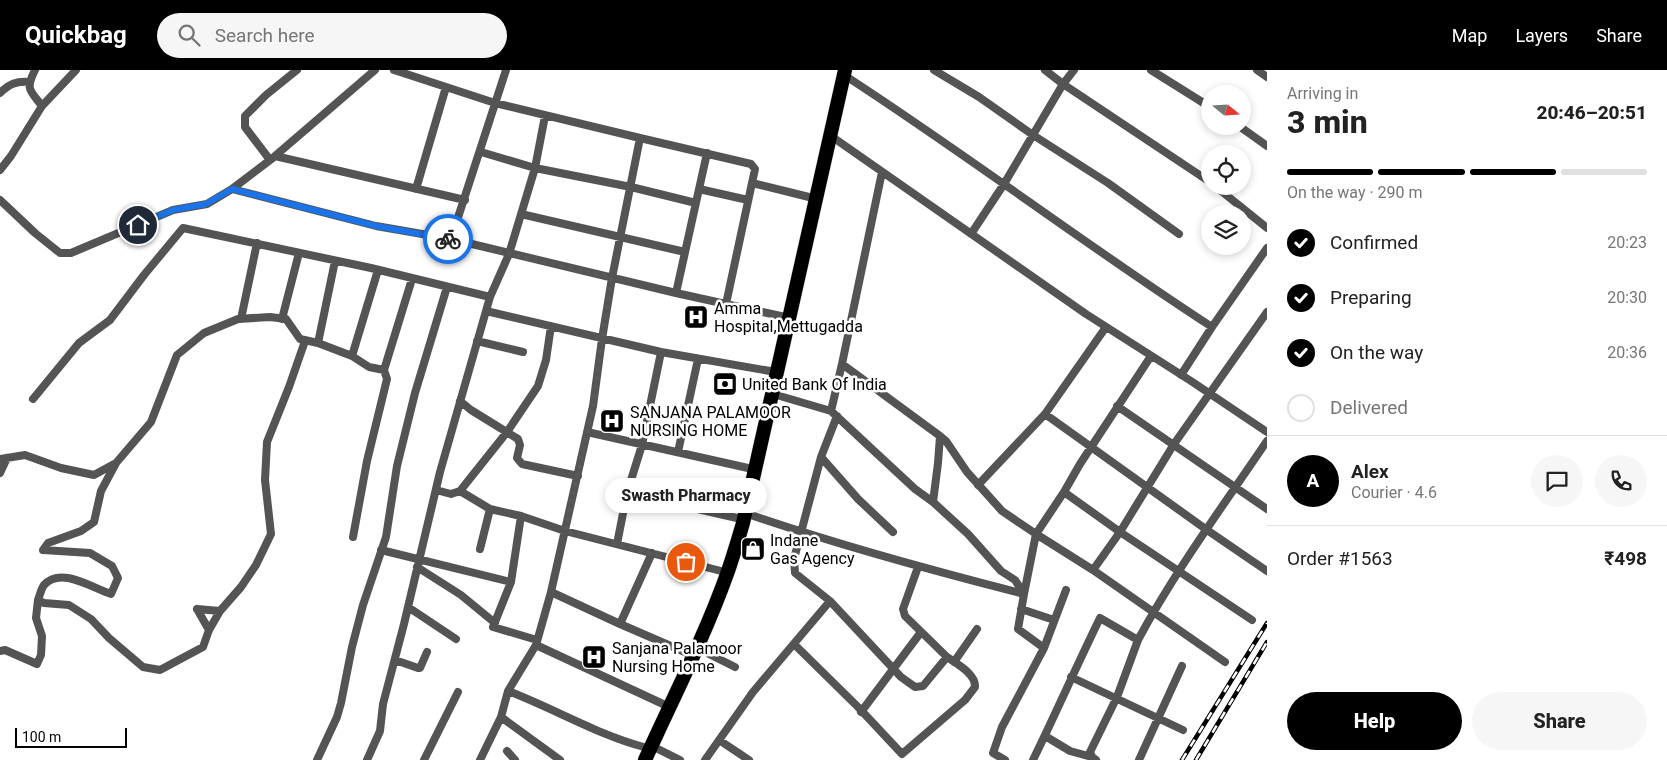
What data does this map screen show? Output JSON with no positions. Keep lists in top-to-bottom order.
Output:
{
  "places": {
    "hospital": ["Amma Hospital,Mettugadda", "SANJANA PALAMOOR NURSING HOME", "Sanjana Palamoor Nursing Home"],
    "bank": ["United Bank Of India"],
    "shop": ["Indane Gas Agency"],
    "other": ["Swasth Pharmacy"]
  },
  "scale_bar": "100 m",
  "north": "right",
  "page": {
    "header": "Quickbag",
    "search": "Search here",
    "nav": ["Map", "Layers", "Share"],
    "heading": ["3 min", "Arriving in", "20:46–20:51"],
    "panel": [
      "Alex",
      "Courier · 4.6",
      "Order #1563",
      "₹498"
    ],
    "bar": "On the way · 290 m",
    "list": [
      ["Confirmed", "20:23"],
      ["Preparing", "20:30"],
      ["On the way", "20:36"],
      "Delivered"
    ],
    "round": "A",
    "bubble": "Swasth Pharmacy",
    "buttons": ["Help", "Share"],
    "scale": "100 m"
  }
}
